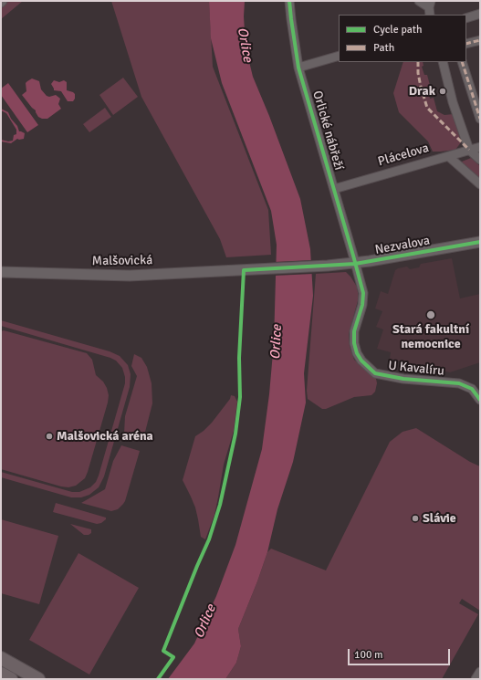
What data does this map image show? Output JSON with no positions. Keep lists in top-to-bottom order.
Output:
{
  "streets": {
    "street": [
      "Orlické nábřeží",
      "Plácelova",
      "Nezvalova",
      "Malšovická",
      "U Kavalíru"
    ]
  },
  "crossings": [
    ["Orlické nábřeží", "Plácelova"],
    ["Orlické nábřeží", "Nezvalova"],
    ["Orlické nábřeží", "U Kavalíru"],
    ["Nezvalova", "Malšovická"],
    ["Nezvalova", "U Kavalíru"]
  ],
  "water": ["Orlice"],
  "places": [
    "Drak",
    "Stará fakultní nemocnice",
    "Malšovická aréna",
    "Slávie"
  ],
  "legend": ["Cycle path", "Path"],
  "scale_bar": "100 m"
}
